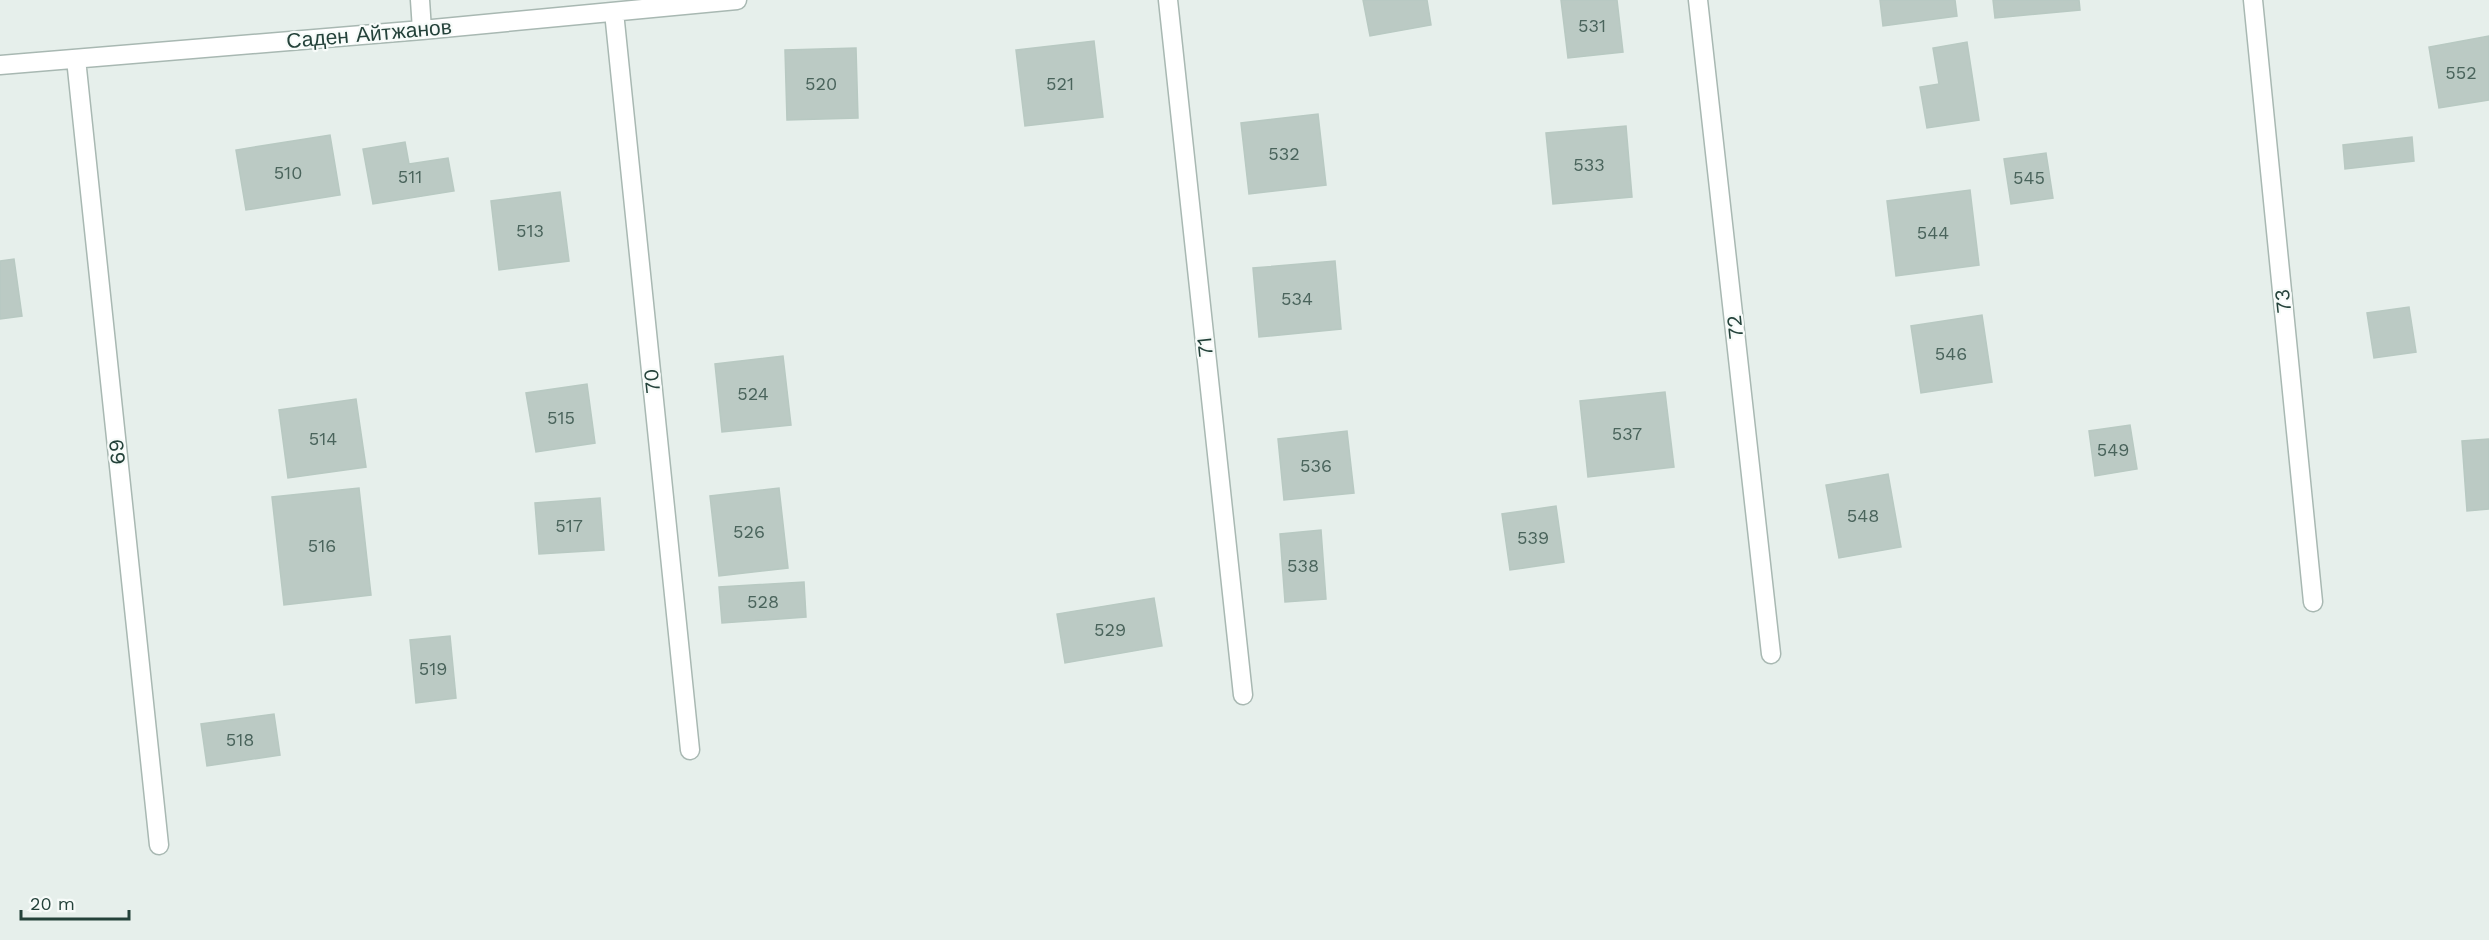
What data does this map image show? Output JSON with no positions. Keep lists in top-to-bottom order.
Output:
{
  "streets": {
    "street": [
      "Саден Айтжанов",
      "73",
      "72",
      "71",
      "70",
      "69"
    ]
  },
  "crossings": [
    ["Саден Айтжанов", "70"],
    ["Саден Айтжанов", "69"]
  ],
  "house_numbers": [
    "531",
    "552",
    "520",
    "521",
    "532",
    "533",
    "510",
    "511",
    "545",
    "513",
    "544",
    "534",
    "546",
    "524",
    "515",
    "537",
    "514",
    "549",
    "536",
    "548",
    "517",
    "526",
    "539",
    "516",
    "538",
    "528",
    "529",
    "519",
    "518"
  ],
  "scale_bar": "20 m"
}
